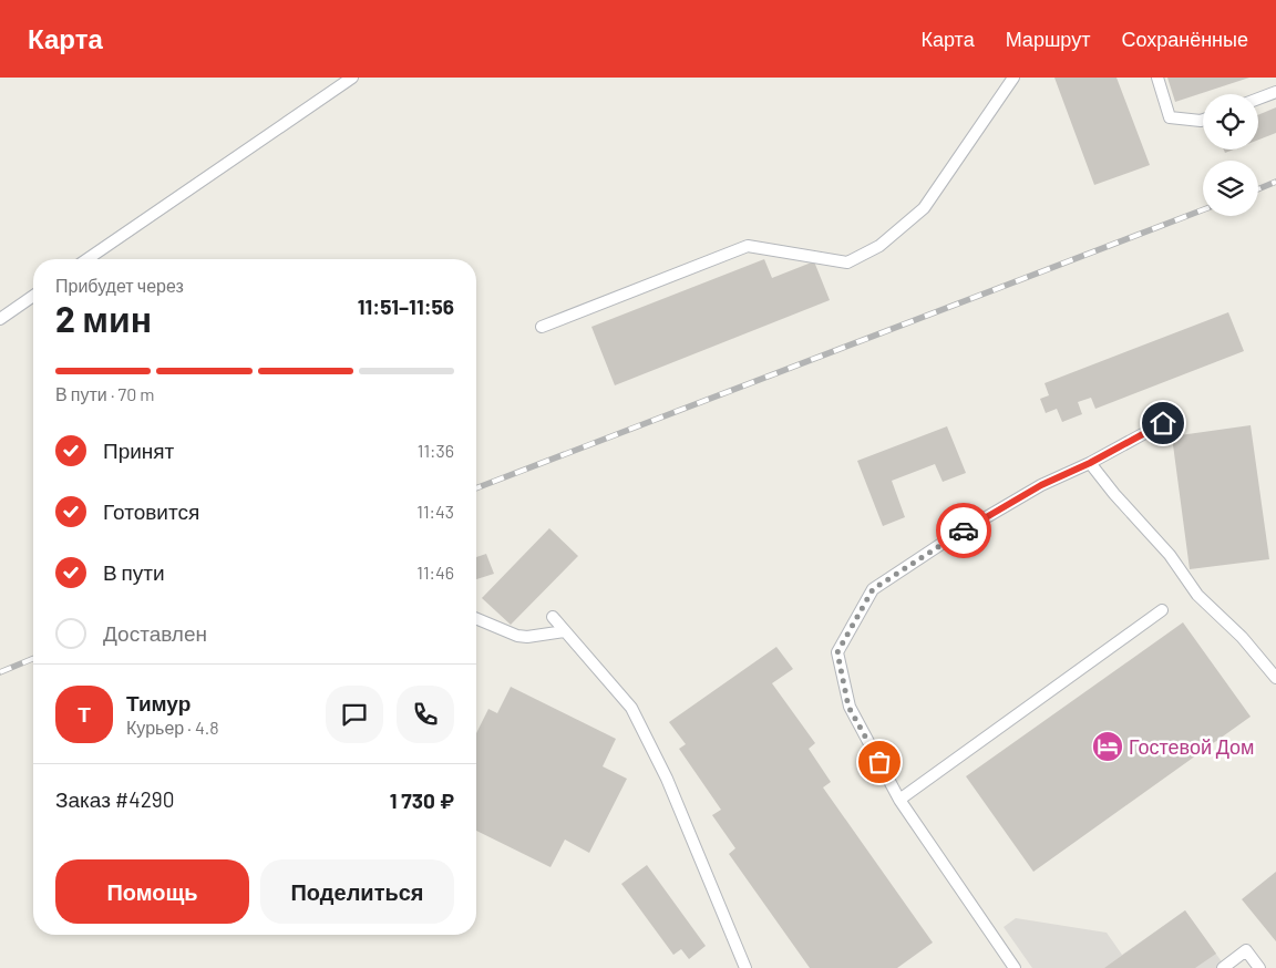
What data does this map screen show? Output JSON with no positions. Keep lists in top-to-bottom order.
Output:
{
  "places": {
    "hotel": ["Гостевой Дом"]
  },
  "page": {
    "header": "Карта",
    "nav": ["Карта", "Маршрут", "Сохранённые"],
    "heading": ["2 мин", "Прибудет через", "11:51–11:56"],
    "panel": [
      "Тимур",
      "Курьер · 4.8",
      "Заказ #4290",
      "1 730 ₽"
    ],
    "bar": "В пути · 70 m",
    "list": [
      ["Принят", "11:36"],
      ["Готовится", "11:43"],
      ["В пути", "11:46"],
      "Доставлен"
    ],
    "round": "Т",
    "buttons": ["Помощь", "Поделиться"]
  }
}
